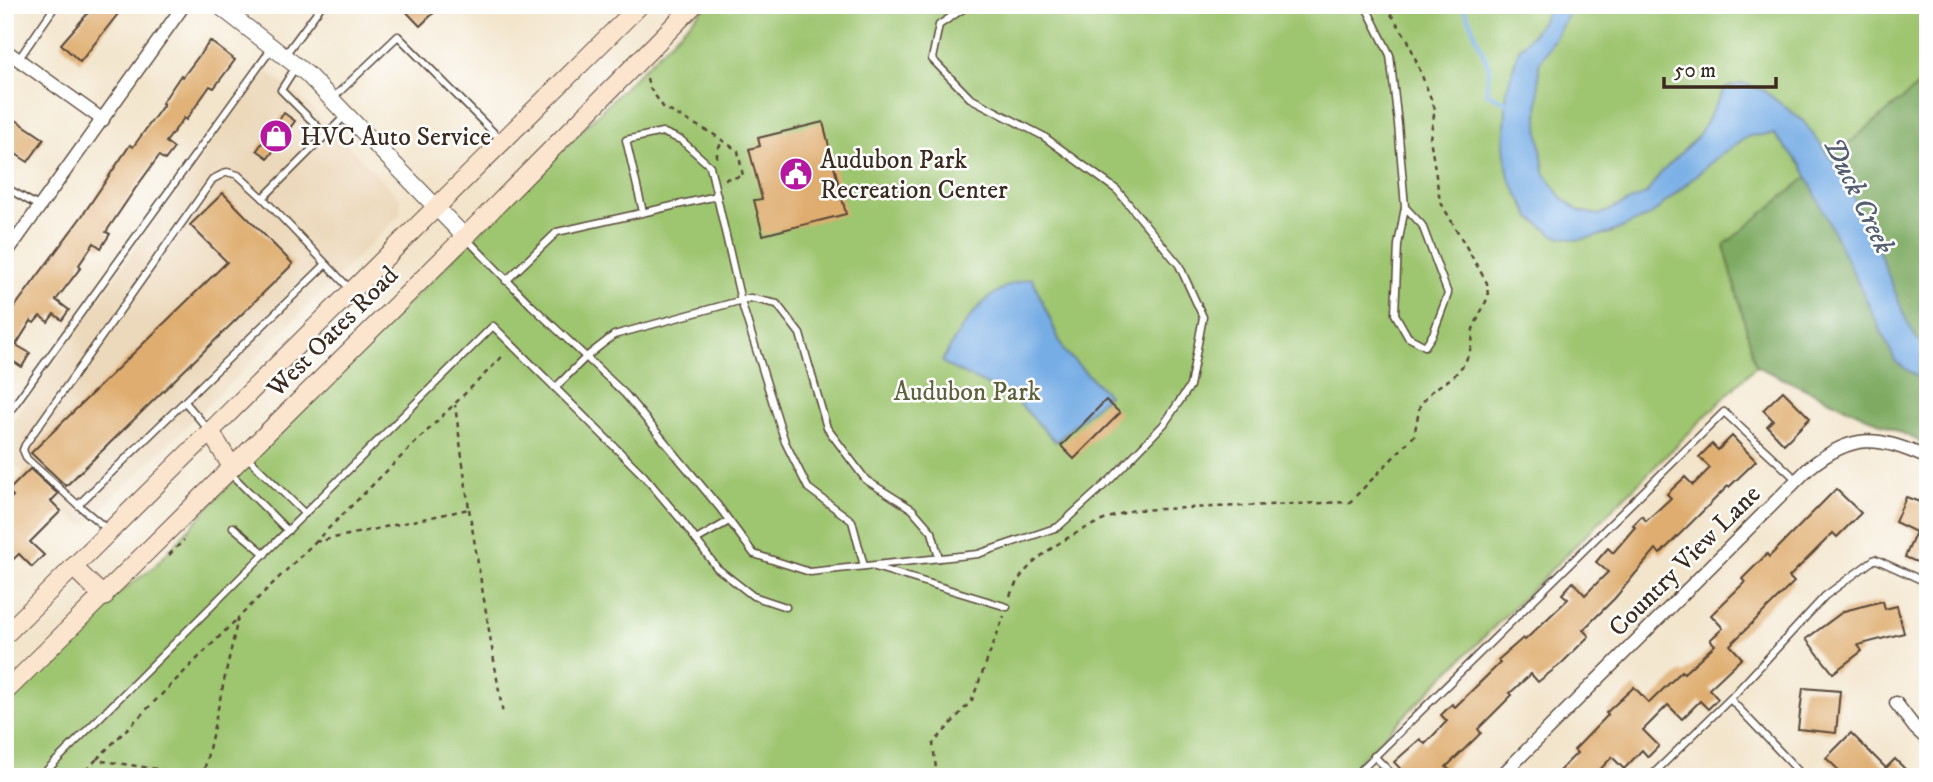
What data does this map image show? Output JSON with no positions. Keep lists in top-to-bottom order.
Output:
{
  "streets": {
    "main road": ["West Oates Road"],
    "street": ["Country View Lane"]
  },
  "water": ["Duck Creek"],
  "parks": ["Audubon Park"],
  "places": {
    "shop": ["HVC Auto Service"],
    "public building": ["Audubon Park Recreation Center"]
  },
  "scale_bar": "50 m"
}
